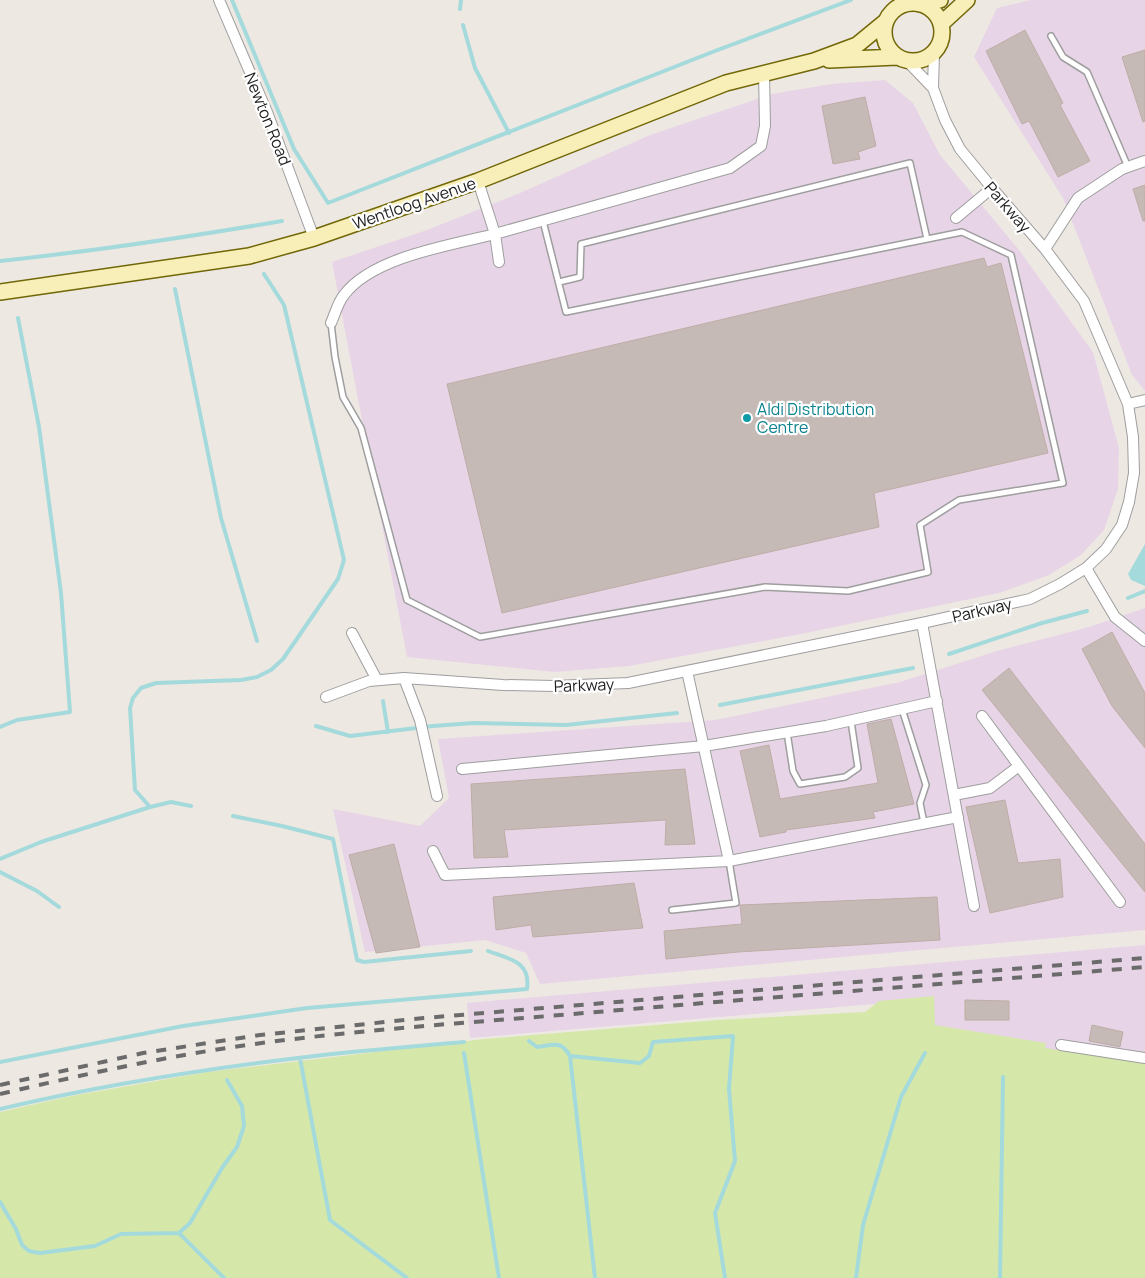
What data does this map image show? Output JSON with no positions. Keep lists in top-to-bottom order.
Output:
{
  "streets": {
    "main road": ["Wentloog Avenue"],
    "street": ["Newton Road", "Parkway"]
  },
  "crossings": [
    ["Newton Road", "Wentloog Avenue"],
    ["Wentloog Avenue", "Parkway"]
  ],
  "places": ["Aldi Distribution Centre"]
}
